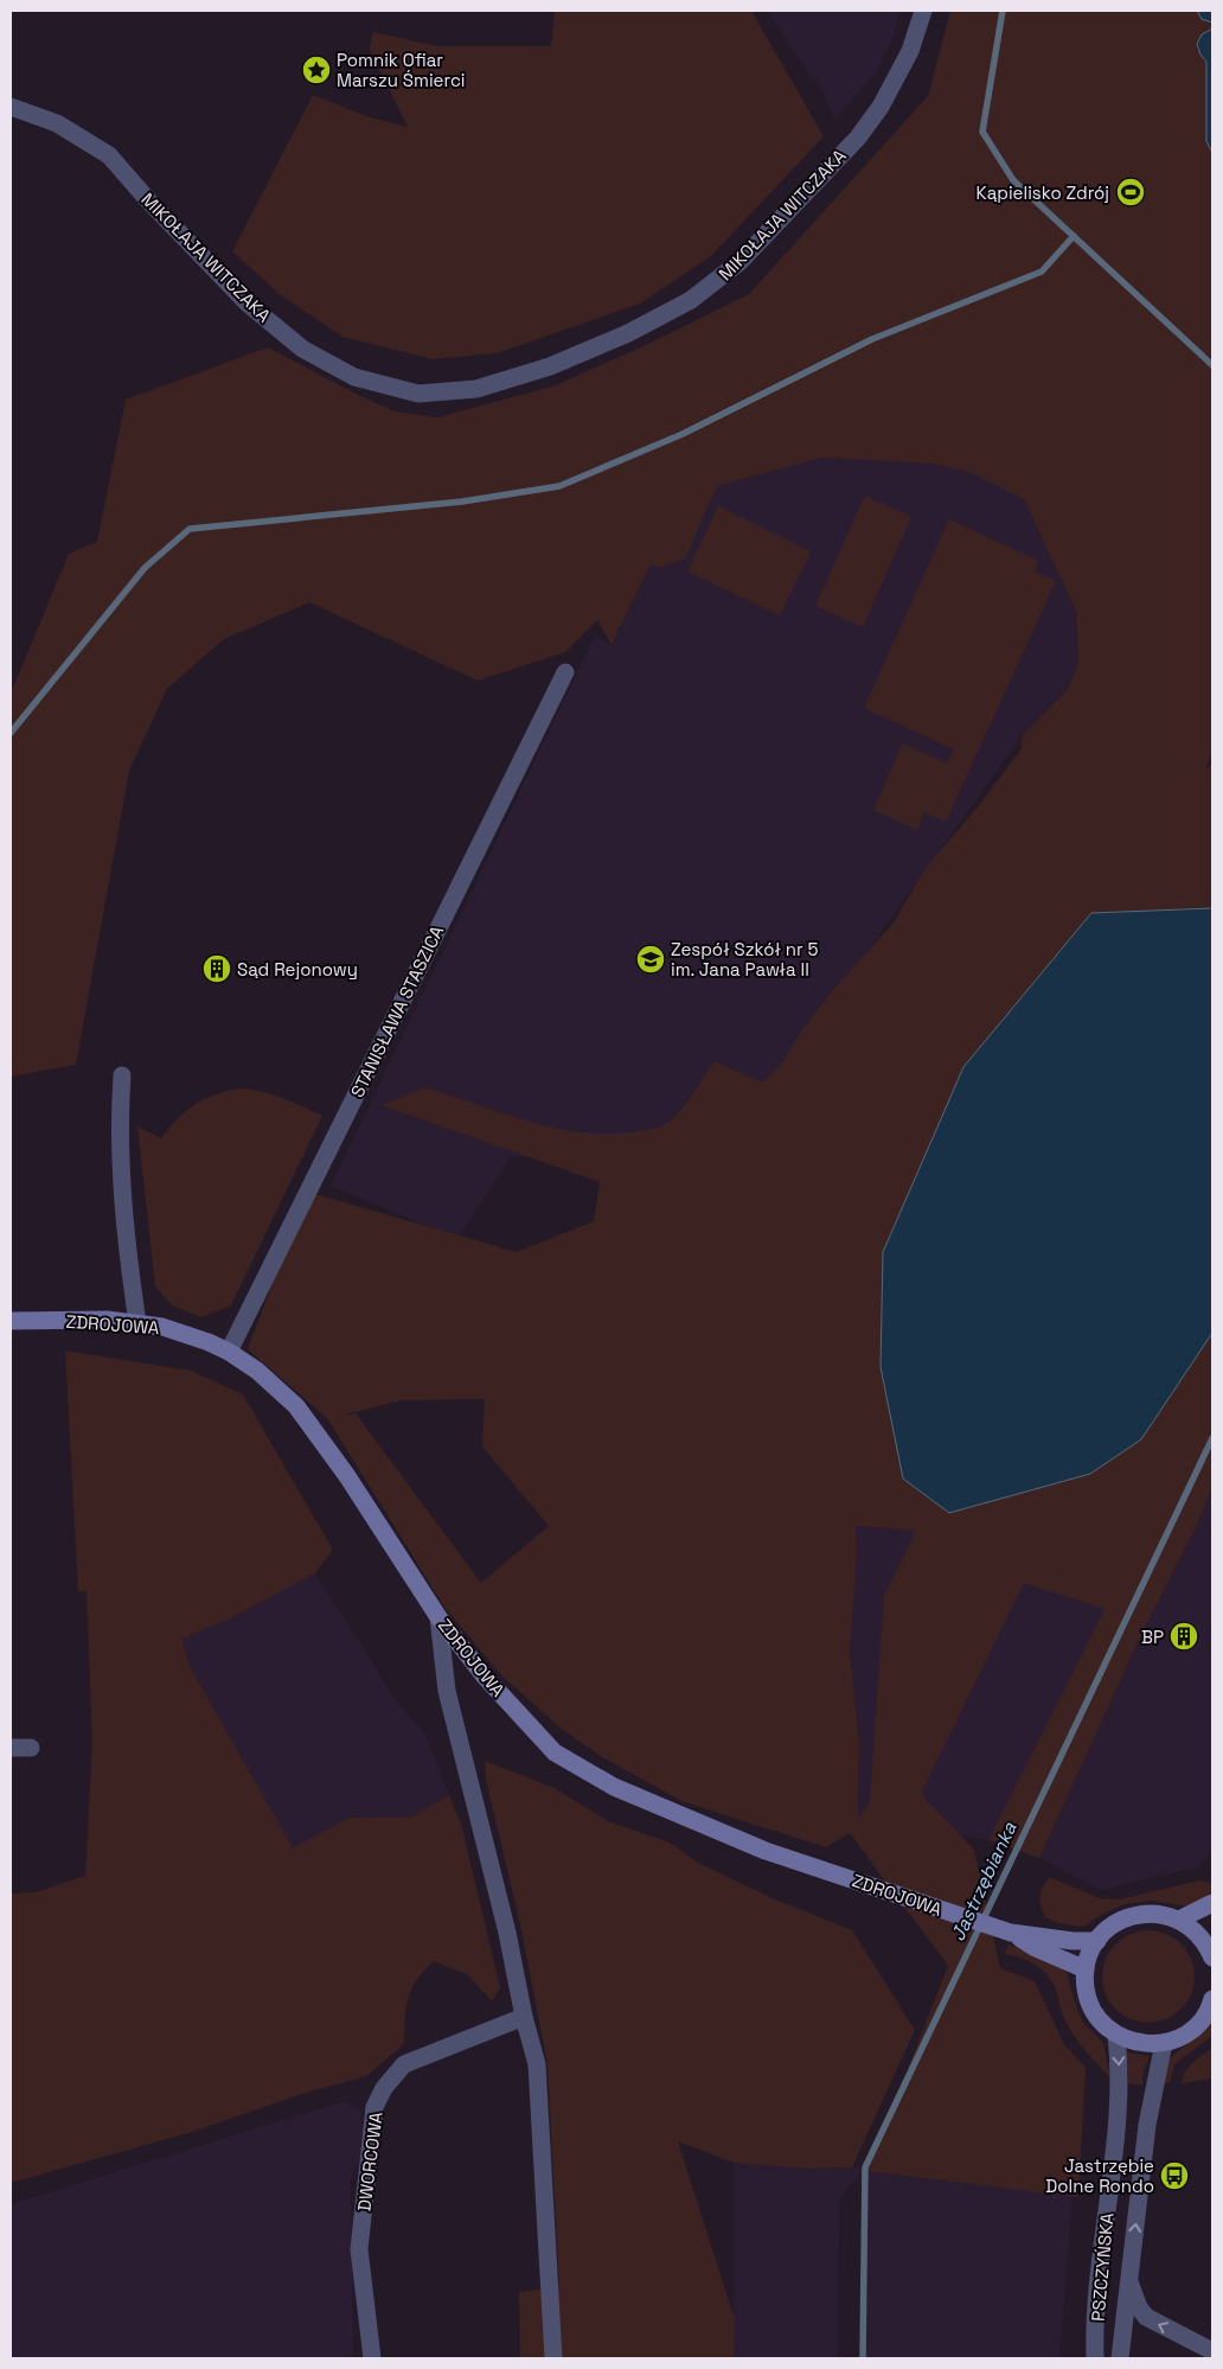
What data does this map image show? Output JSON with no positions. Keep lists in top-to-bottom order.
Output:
{
  "streets": {
    "main road": ["ZDROJOWA"],
    "street": [
      "MIKOŁAJA WITCZAKA",
      "STANISŁAWA STASZICA",
      "DWORCOWA",
      "PSZCZYŃSKA"
    ]
  },
  "crossings": [
    ["STANISŁAWA STASZICA", "ZDROJOWA"]
  ],
  "water": ["Jastrzębianka"],
  "places": {
    "place": ["Pomnik Ofiar Marszu Śmierci"],
    "sports": ["Kąpielisko Zdrój"],
    "school or university": ["Zespół Szkół nr 5 im. Jana Pawła II"],
    "building": ["Sąd Rejonowy", "BP"],
    "bus stop": ["Jastrzębie Dolne Rondo"]
  }
}
